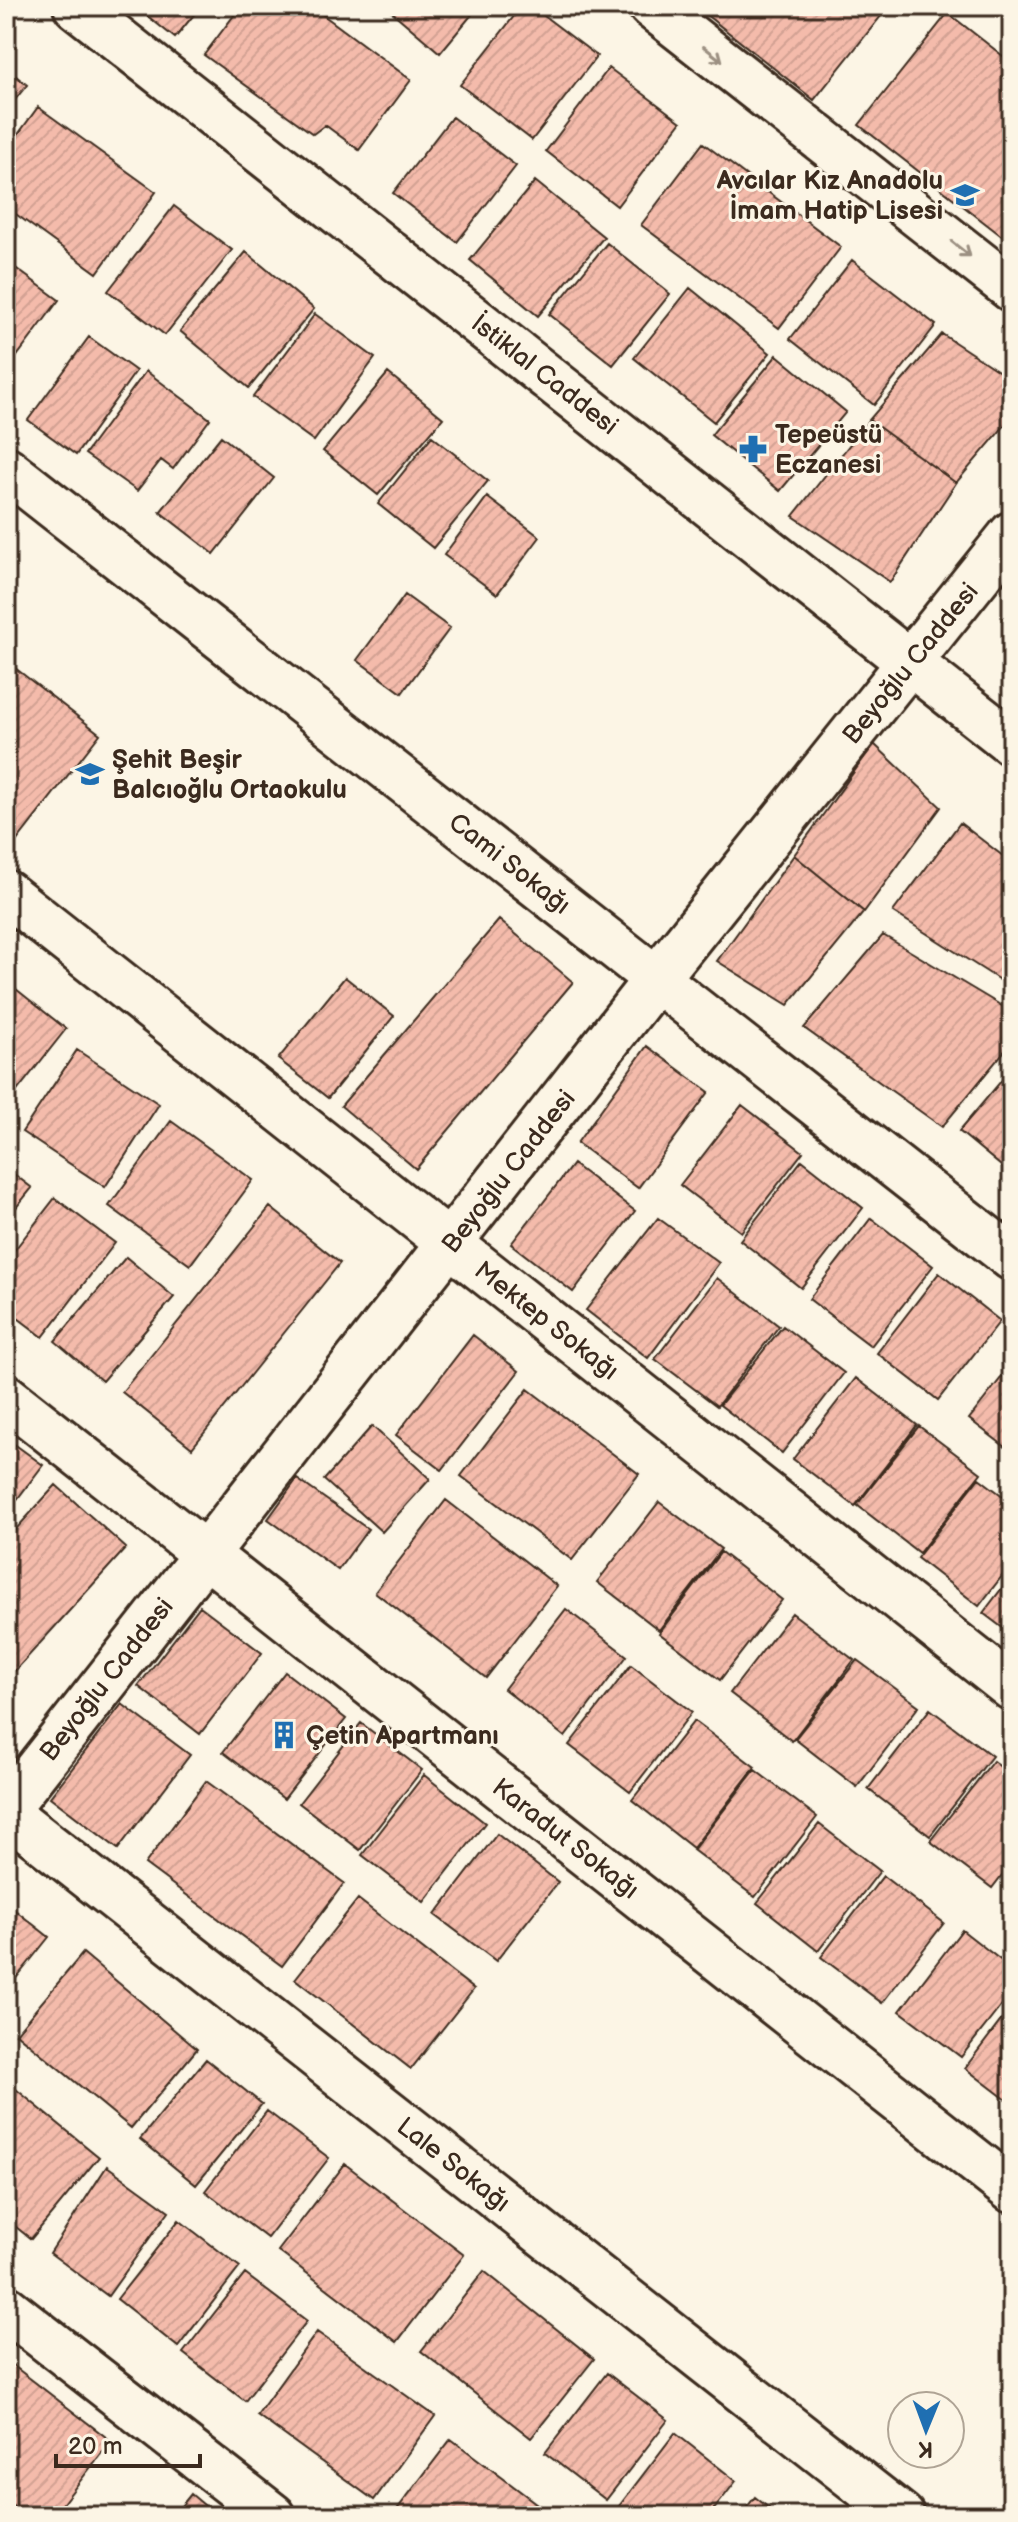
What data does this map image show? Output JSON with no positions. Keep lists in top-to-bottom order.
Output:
{
  "streets": {
    "street": [
      "İstiklal Caddesi",
      "Beyoğlu Caddesi",
      "Cami Sokağı",
      "Mektep Sokağı",
      "Karadut Sokağı",
      "Lale Sokağı"
    ]
  },
  "crossings": [
    ["İstiklal Caddesi", "Beyoğlu Caddesi"],
    ["Beyoğlu Caddesi", "Cami Sokağı"],
    ["Beyoğlu Caddesi", "Mektep Sokağı"],
    ["Beyoğlu Caddesi", "Karadut Sokağı"],
    ["Beyoğlu Caddesi", "Lale Sokağı"]
  ],
  "places": {
    "school or university": ["Avcılar Kız Anadolu İmam Hatip Lisesi", "Şehit Beşir Balcıoğlu Ortaokulu"],
    "pharmacy": ["Tepeüstü Eczanesi"],
    "building": ["Çetin Apartmanı"]
  },
  "scale_bar": "20 m",
  "north": "bottom"
}
